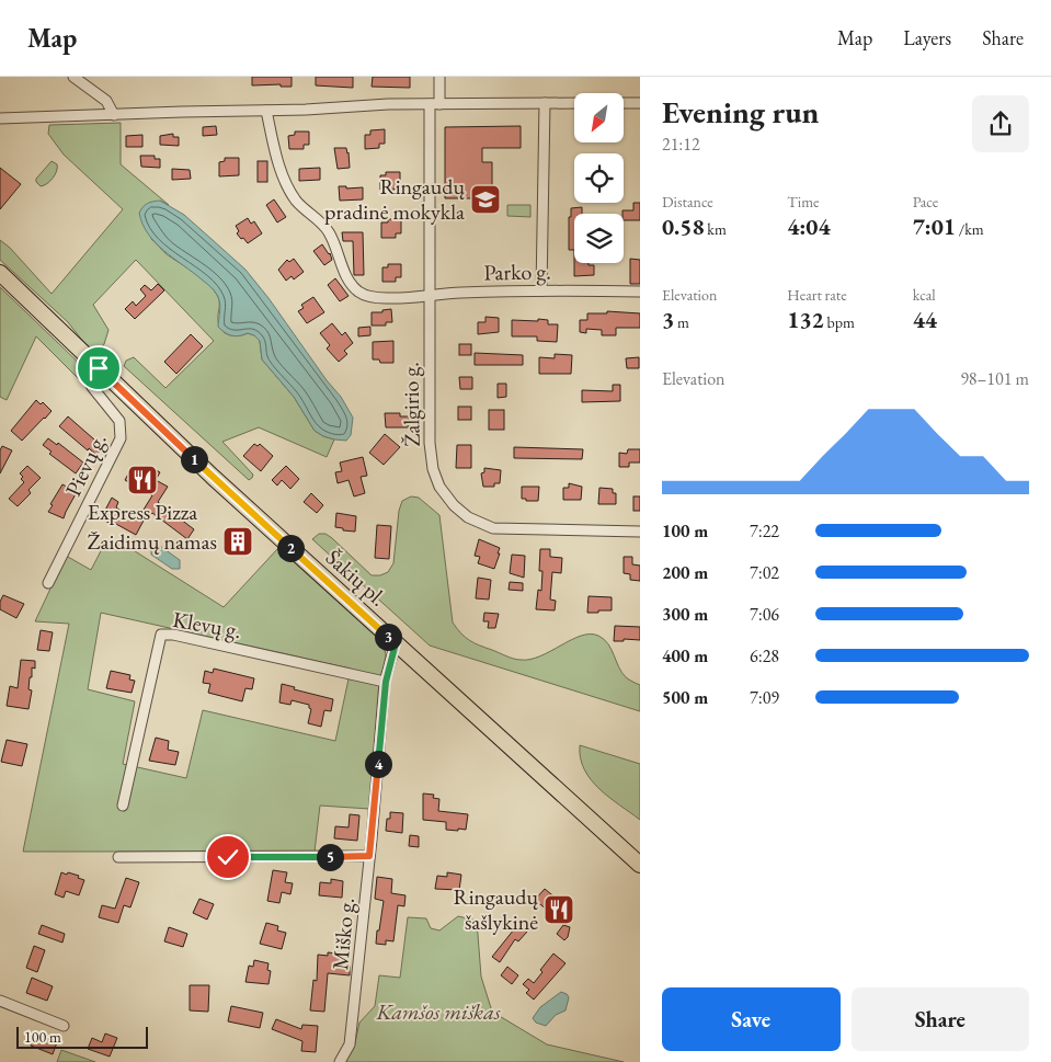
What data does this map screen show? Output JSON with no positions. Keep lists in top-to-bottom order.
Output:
{
  "streets": {
    "main road": ["Šakių pl."],
    "street": [
      "Parko g.",
      "Žalgirio g.",
      "Pievų g.",
      "Klevų g.",
      "Miško g."
    ]
  },
  "crossings": [
    ["Parko g.", "Žalgirio g."],
    ["Pievų g.", "Šakių pl."],
    ["Šakių pl.", "Miško g."],
    ["Klevų g.", "Miško g."]
  ],
  "parks": ["Kamšos miškas"],
  "places": {
    "school or university": ["Ringaudų pradinė mokykla"],
    "restaurant": ["Express Pizza", "Ringaudų šašlykinė"],
    "building": ["Žaidimų namas"]
  },
  "scale_bar": "100 m",
  "north": "bottom left",
  "page": {
    "header": "Map",
    "nav": ["Map", "Layers", "Share"],
    "heading": ["Evening run", "21:12"],
    "stats": [
      ["Distance", "0.58 km"],
      ["Time", "4:04"],
      ["Pace", "7:01 /km"],
      ["Elevation", "3 m"],
      ["Heart rate", "132 bpm"],
      ["kcal", "44"]
    ],
    "chart": ["Elevation", "98–101 m"],
    "pins": [
      "1",
      "2",
      "3",
      "4",
      "5"
    ],
    "list": [
      {
        "name": "100 m",
        "note": "7:22"
      },
      {
        "name": "200 m",
        "note": "7:02"
      },
      {
        "name": "300 m",
        "note": "7:06"
      },
      {
        "name": "400 m",
        "note": "6:28"
      },
      {
        "name": "500 m",
        "note": "7:09"
      }
    ],
    "buttons": ["Save", "Share"],
    "scale": "100 m"
  }
}
